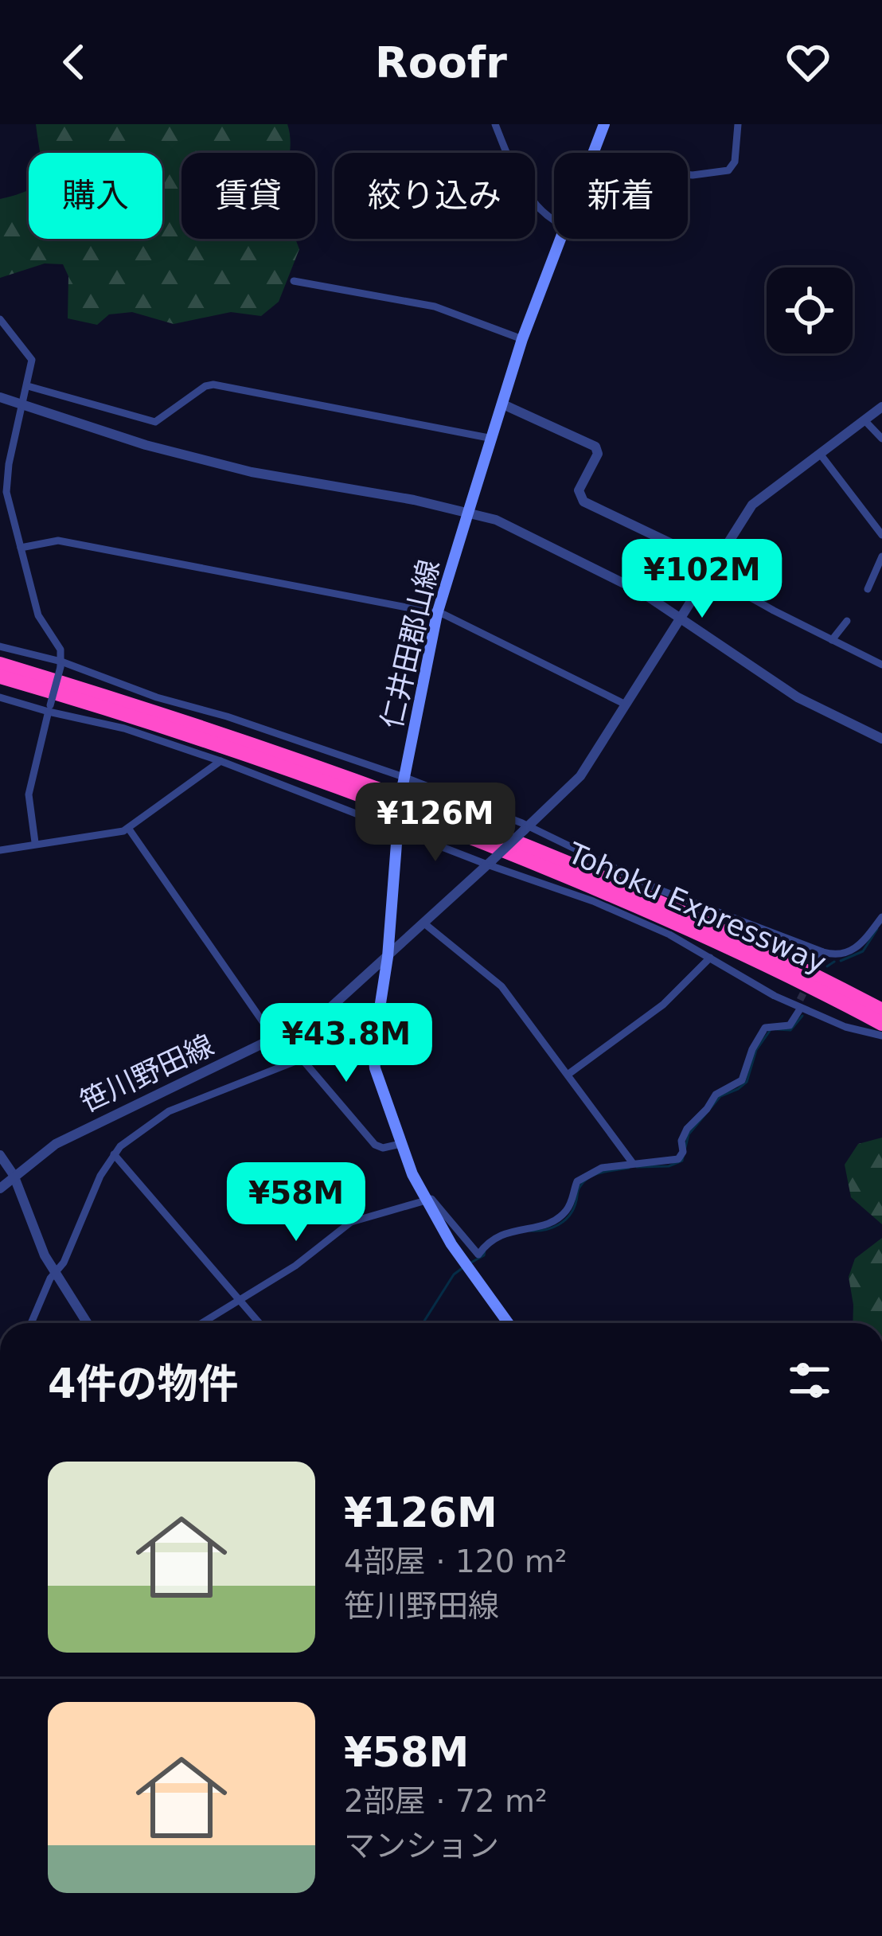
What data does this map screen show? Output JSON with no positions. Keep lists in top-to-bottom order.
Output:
{
  "streets": {
    "highway": ["Tohoku Expressway"],
    "main road": ["仁井田郡山線"],
    "street": ["笹川野田線"]
  },
  "crossings": [
    ["仁井田郡山線", "笹川野田線"]
  ],
  "page": {
    "header": "Roofr",
    "chip": [
      "購入",
      "賃貸",
      "絞り込み",
      "新着"
    ],
    "price": [
      "¥102M",
      "¥126M",
      "¥43.8M",
      "¥58M"
    ],
    "heading": "4件の物件",
    "list": [
      {
        "name": "¥126M",
        "note": "4部屋 · 120 m² · 笹川野田線"
      },
      {
        "name": "¥58M",
        "note": "2部屋 · 72 m² · マンション"
      }
    ]
  }
}
